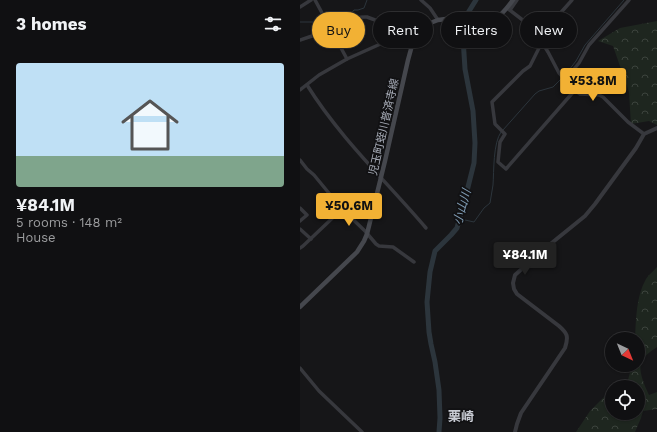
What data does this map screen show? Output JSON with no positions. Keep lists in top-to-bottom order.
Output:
{
  "streets": {
    "main road": ["児玉町蛭川普済寺線"]
  },
  "districts": ["栗崎"],
  "water": ["小山川"],
  "north": "bottom right",
  "page": {
    "heading": "3 homes",
    "chip": [
      "Buy",
      "Rent",
      "Filters",
      "New"
    ],
    "list": [
      {
        "name": "¥84.1M",
        "note": "5 rooms · 148 m² · House"
      }
    ],
    "price": ["¥53.8M", "¥50.6M", "¥84.1M"]
  }
}
